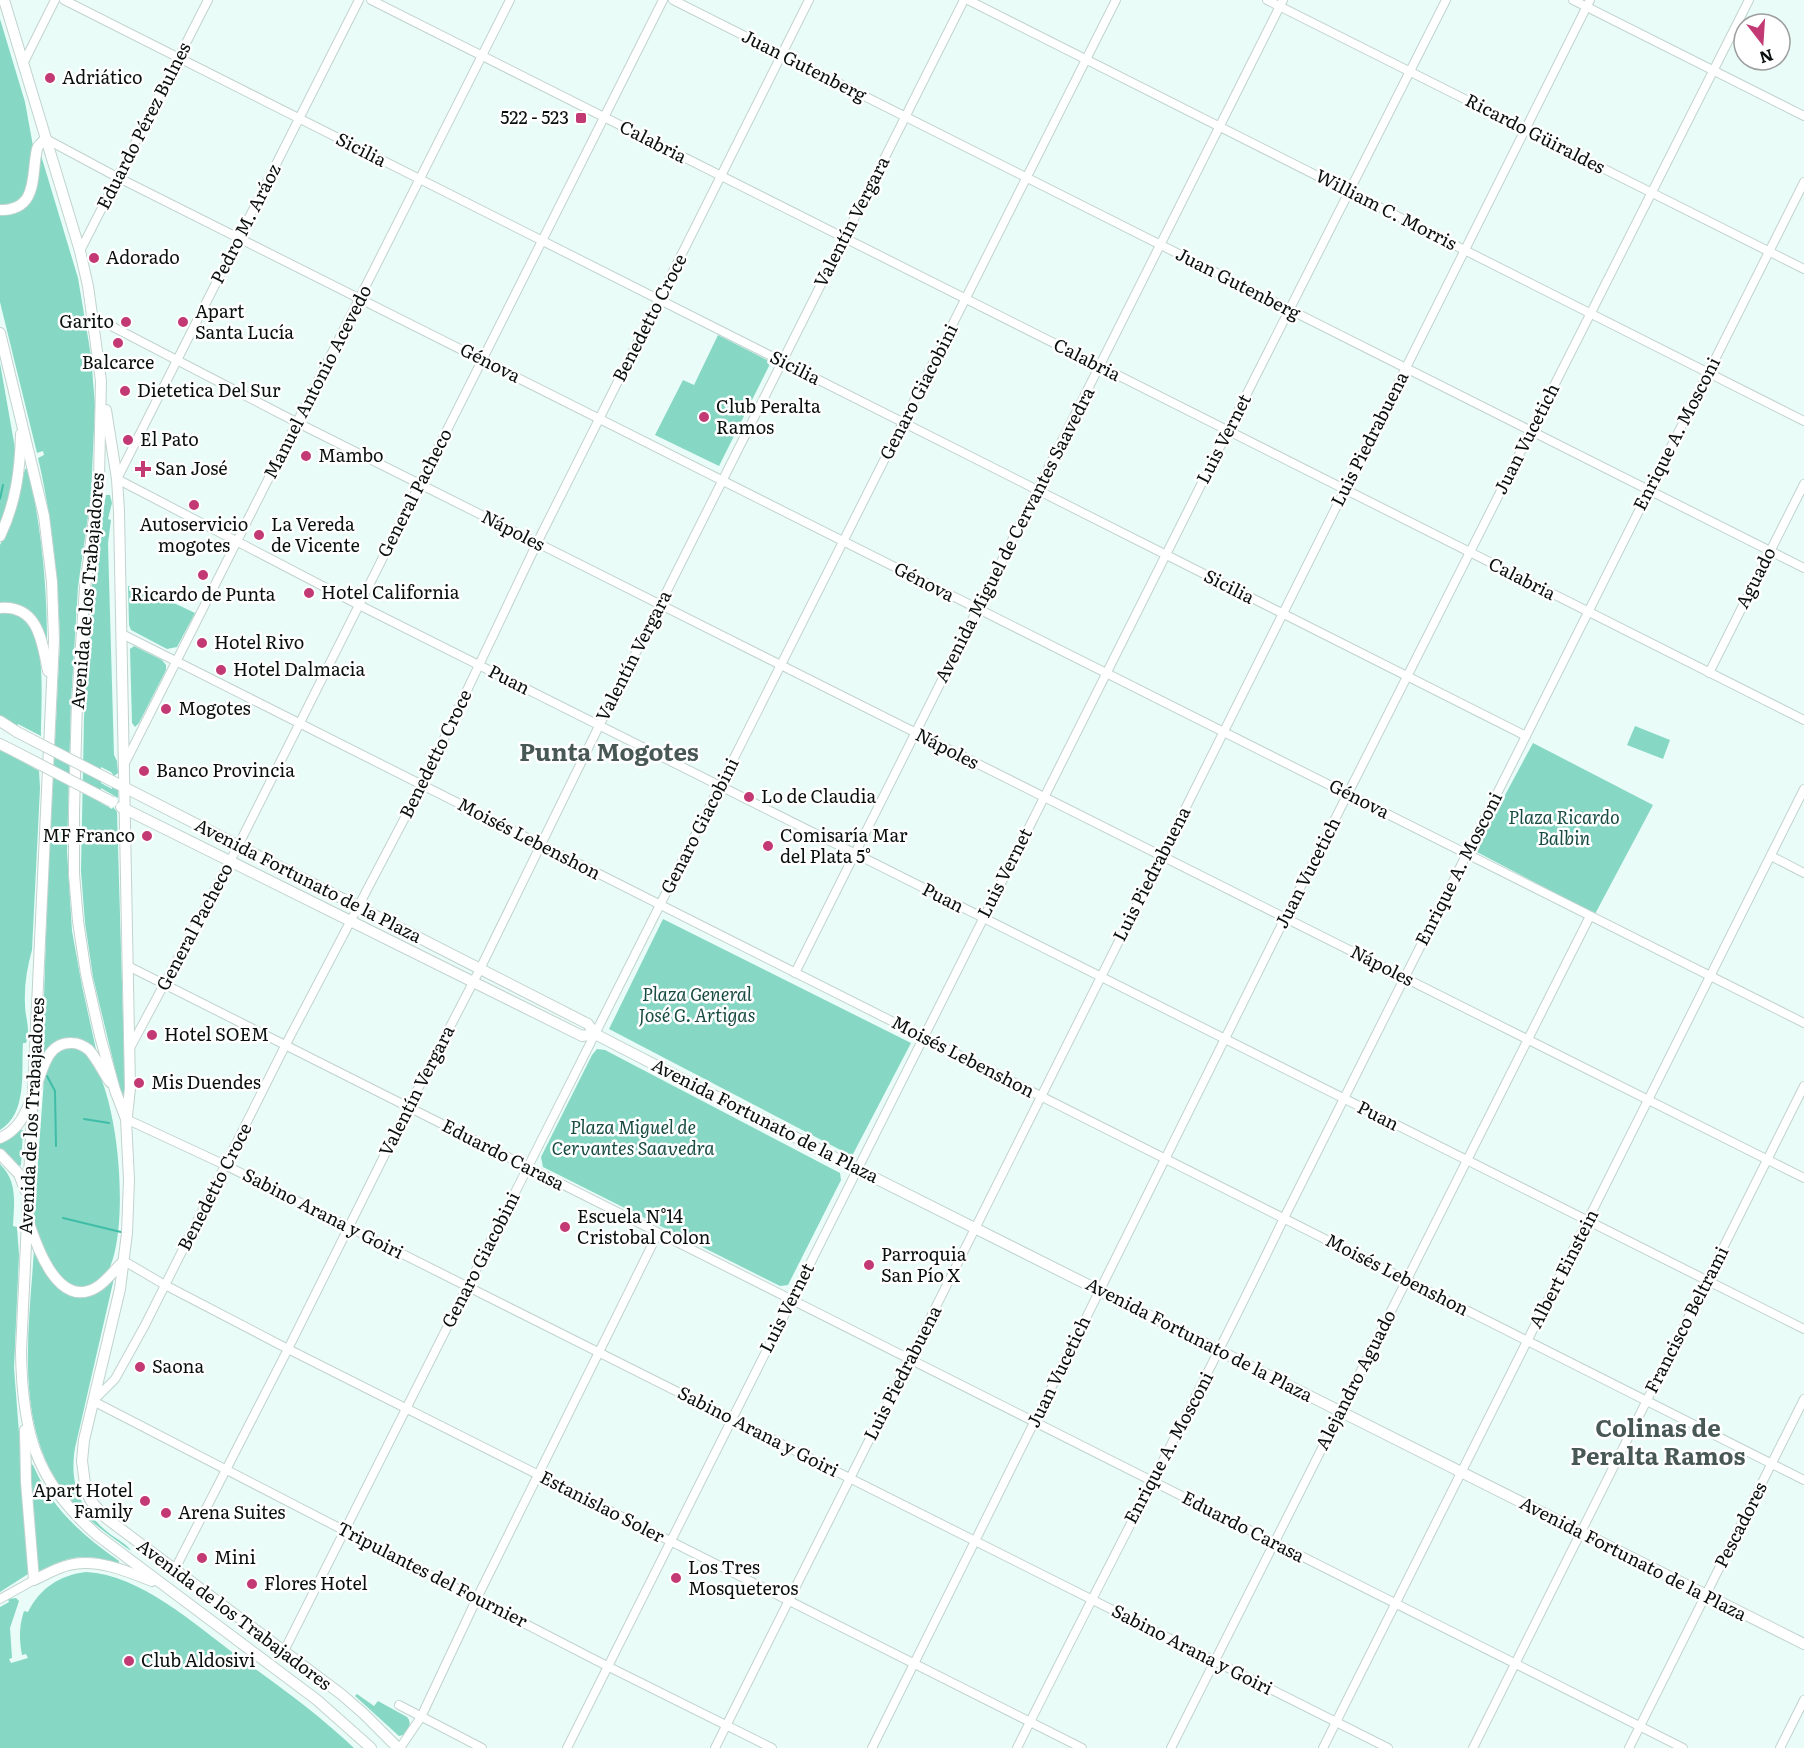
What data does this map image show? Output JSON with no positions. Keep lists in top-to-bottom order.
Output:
{
  "streets": {
    "main road": ["Avenida de los Trabajadores", "Avenida Fortunato de la Plaza"],
    "street": [
      "Juan Gutenberg",
      "Eduardo Pérez Bulnes",
      "Ricardo Güiraldes",
      "Calabria",
      "Sicilia",
      "William C. Morris",
      "Valentín Vergara",
      "Pedro M. Aráoz",
      "Benedetto Croce",
      "Génova",
      "Manuel Antonio Acevedo",
      "Genaro Giacobini",
      "Enrique A. Mosconi",
      "Luis Vernet",
      "Luis Piedrabuena",
      "Juan Vucetich",
      "General Pacheco",
      "Nápoles",
      "Avenida Miguel de Cervantes Saavedra",
      "Aguado",
      "Puan",
      "Moisés Lebenshon",
      "Eduardo Carasa",
      "Sabino Arana y Goiri",
      "Albert Einstein",
      "Francisco Beltrami",
      "Alejandro Aguado",
      "Estanislao Soler",
      "Pescadores",
      "Tripulantes del Fournier"
    ]
  },
  "crossings": [
    ["Juan Gutenberg", "Valentín Vergara"],
    ["Juan Gutenberg", "Benedetto Croce"],
    ["Juan Gutenberg", "Genaro Giacobini"],
    ["Juan Gutenberg", "Enrique A. Mosconi"],
    ["Juan Gutenberg", "Luis Vernet"],
    ["Juan Gutenberg", "Luis Piedrabuena"],
    ["Juan Gutenberg", "Juan Vucetich"],
    ["Juan Gutenberg", "Avenida Miguel de Cervantes Saavedra"],
    ["Juan Gutenberg", "Aguado"],
    ["Eduardo Pérez Bulnes", "Sicilia"],
    ["Eduardo Pérez Bulnes", "Génova"],
    ["Eduardo Pérez Bulnes", "Avenida de los Trabajadores"],
    ["Ricardo Güiraldes", "Enrique A. Mosconi"],
    ["Ricardo Güiraldes", "Luis Vernet"],
    ["Ricardo Güiraldes", "Luis Piedrabuena"],
    ["Ricardo Güiraldes", "Juan Vucetich"],
    ["Ricardo Güiraldes", "Avenida Miguel de Cervantes Saavedra"],
    ["Calabria", "Valentín Vergara"],
    ["Calabria", "Benedetto Croce"],
    ["Calabria", "Manuel Antonio Acevedo"],
    ["Calabria", "Genaro Giacobini"],
    ["Calabria", "Enrique A. Mosconi"],
    ["Calabria", "Luis Vernet"],
    ["Calabria", "Luis Piedrabuena"],
    ["Calabria", "Juan Vucetich"],
    ["Calabria", "General Pacheco"],
    ["Calabria", "Avenida Miguel de Cervantes Saavedra"],
    ["Calabria", "Aguado"],
    ["Sicilia", "Valentín Vergara"],
    ["Sicilia", "Pedro M. Aráoz"],
    ["Sicilia", "Benedetto Croce"],
    ["Sicilia", "Manuel Antonio Acevedo"],
    ["Sicilia", "Genaro Giacobini"],
    ["Sicilia", "Enrique A. Mosconi"],
    ["Sicilia", "Luis Vernet"],
    ["Sicilia", "Luis Piedrabuena"],
    ["Sicilia", "Juan Vucetich"],
    ["Sicilia", "General Pacheco"],
    ["Sicilia", "Avenida Miguel de Cervantes Saavedra"],
    ["William C. Morris", "Valentín Vergara"],
    ["William C. Morris", "Genaro Giacobini"],
    ["William C. Morris", "Enrique A. Mosconi"],
    ["William C. Morris", "Luis Vernet"],
    ["William C. Morris", "Luis Piedrabuena"],
    ["William C. Morris", "Juan Vucetich"],
    ["William C. Morris", "Avenida Miguel de Cervantes Saavedra"],
    ["Valentín Vergara", "Génova"],
    ["Valentín Vergara", "Nápoles"],
    ["Valentín Vergara", "Avenida de los Trabajadores"],
    ["Valentín Vergara", "Puan"],
    ["Valentín Vergara", "Moisés Lebenshon"],
    ["Valentín Vergara", "Avenida Fortunato de la Plaza"],
    ["Valentín Vergara", "Eduardo Carasa"],
    ["Valentín Vergara", "Sabino Arana y Goiri"],
    ["Valentín Vergara", "Estanislao Soler"],
    ["Valentín Vergara", "Tripulantes del Fournier"],
    ["Pedro M. Aráoz", "Génova"],
    ["Pedro M. Aráoz", "Nápoles"],
    ["Pedro M. Aráoz", "Avenida de los Trabajadores"],
    ["Pedro M. Aráoz", "Puan"],
    ["Benedetto Croce", "Génova"],
    ["Benedetto Croce", "Nápoles"],
    ["Benedetto Croce", "Avenida de los Trabajadores"],
    ["Benedetto Croce", "Puan"],
    ["Benedetto Croce", "Moisés Lebenshon"],
    ["Benedetto Croce", "Avenida Fortunato de la Plaza"],
    ["Benedetto Croce", "Eduardo Carasa"],
    ["Benedetto Croce", "Sabino Arana y Goiri"],
    ["Benedetto Croce", "Estanislao Soler"],
    ["Benedetto Croce", "Tripulantes del Fournier"],
    ["Génova", "Manuel Antonio Acevedo"],
    ["Génova", "Genaro Giacobini"],
    ["Génova", "Enrique A. Mosconi"],
    ["Génova", "Luis Vernet"],
    ["Génova", "Luis Piedrabuena"],
    ["Génova", "Juan Vucetich"],
    ["Génova", "General Pacheco"],
    ["Génova", "Avenida Miguel de Cervantes Saavedra"],
    ["Génova", "Avenida de los Trabajadores"],
    ["Génova", "Albert Einstein"],
    ["Génova", "Alejandro Aguado"],
    ["Manuel Antonio Acevedo", "Nápoles"],
    ["Manuel Antonio Acevedo", "Avenida de los Trabajadores"],
    ["Manuel Antonio Acevedo", "Puan"],
    ["Manuel Antonio Acevedo", "Moisés Lebenshon"],
    ["Genaro Giacobini", "Nápoles"],
    ["Genaro Giacobini", "Avenida de los Trabajadores"],
    ["Genaro Giacobini", "Puan"],
    ["Genaro Giacobini", "Moisés Lebenshon"],
    ["Genaro Giacobini", "Avenida Fortunato de la Plaza"],
    ["Genaro Giacobini", "Eduardo Carasa"],
    ["Genaro Giacobini", "Sabino Arana y Goiri"],
    ["Genaro Giacobini", "Estanislao Soler"],
    ["Genaro Giacobini", "Tripulantes del Fournier"],
    ["Enrique A. Mosconi", "Nápoles"],
    ["Enrique A. Mosconi", "Puan"],
    ["Enrique A. Mosconi", "Moisés Lebenshon"],
    ["Enrique A. Mosconi", "Avenida Fortunato de la Plaza"],
    ["Enrique A. Mosconi", "Eduardo Carasa"],
    ["Enrique A. Mosconi", "Sabino Arana y Goiri"],
    ["Enrique A. Mosconi", "Estanislao Soler"],
    ["Luis Vernet", "Nápoles"],
    ["Luis Vernet", "Puan"],
    ["Luis Vernet", "Moisés Lebenshon"],
    ["Luis Vernet", "Avenida Fortunato de la Plaza"],
    ["Luis Vernet", "Eduardo Carasa"],
    ["Luis Vernet", "Sabino Arana y Goiri"],
    ["Luis Vernet", "Estanislao Soler"],
    ["Luis Vernet", "Tripulantes del Fournier"],
    ["Luis Piedrabuena", "Nápoles"],
    ["Luis Piedrabuena", "Puan"],
    ["Luis Piedrabuena", "Moisés Lebenshon"],
    ["Luis Piedrabuena", "Avenida Fortunato de la Plaza"],
    ["Luis Piedrabuena", "Eduardo Carasa"],
    ["Luis Piedrabuena", "Sabino Arana y Goiri"],
    ["Luis Piedrabuena", "Estanislao Soler"],
    ["Luis Piedrabuena", "Tripulantes del Fournier"],
    ["Juan Vucetich", "Nápoles"],
    ["Juan Vucetich", "Puan"],
    ["Juan Vucetich", "Moisés Lebenshon"],
    ["Juan Vucetich", "Avenida Fortunato de la Plaza"],
    ["Juan Vucetich", "Eduardo Carasa"],
    ["Juan Vucetich", "Sabino Arana y Goiri"],
    ["Juan Vucetich", "Estanislao Soler"],
    ["General Pacheco", "Nápoles"],
    ["General Pacheco", "Avenida de los Trabajadores"],
    ["General Pacheco", "Puan"],
    ["General Pacheco", "Moisés Lebenshon"],
    ["General Pacheco", "Avenida Fortunato de la Plaza"],
    ["General Pacheco", "Eduardo Carasa"],
    ["Nápoles", "Avenida Miguel de Cervantes Saavedra"],
    ["Nápoles", "Avenida de los Trabajadores"],
    ["Nápoles", "Albert Einstein"],
    ["Nápoles", "Francisco Beltrami"],
    ["Nápoles", "Alejandro Aguado"],
    ["Avenida Miguel de Cervantes Saavedra", "Puan"],
    ["Avenida Miguel de Cervantes Saavedra", "Moisés Lebenshon"],
    ["Avenida de los Trabajadores", "Puan"],
    ["Avenida de los Trabajadores", "Moisés Lebenshon"],
    ["Avenida de los Trabajadores", "Avenida Fortunato de la Plaza"],
    ["Avenida de los Trabajadores", "Eduardo Carasa"],
    ["Avenida de los Trabajadores", "Sabino Arana y Goiri"],
    ["Avenida de los Trabajadores", "Estanislao Soler"],
    ["Avenida de los Trabajadores", "Tripulantes del Fournier"],
    ["Puan", "Albert Einstein"],
    ["Puan", "Francisco Beltrami"],
    ["Puan", "Alejandro Aguado"],
    ["Moisés Lebenshon", "Albert Einstein"],
    ["Moisés Lebenshon", "Francisco Beltrami"],
    ["Moisés Lebenshon", "Alejandro Aguado"],
    ["Moisés Lebenshon", "Pescadores"],
    ["Avenida Fortunato de la Plaza", "Albert Einstein"],
    ["Avenida Fortunato de la Plaza", "Francisco Beltrami"],
    ["Avenida Fortunato de la Plaza", "Alejandro Aguado"],
    ["Avenida Fortunato de la Plaza", "Pescadores"],
    ["Eduardo Carasa", "Albert Einstein"],
    ["Eduardo Carasa", "Francisco Beltrami"],
    ["Eduardo Carasa", "Alejandro Aguado"],
    ["Eduardo Carasa", "Pescadores"],
    ["Sabino Arana y Goiri", "Albert Einstein"],
    ["Sabino Arana y Goiri", "Alejandro Aguado"]
  ],
  "districts": ["Punta Mogotes", "Colinas de Peralta Ramos"],
  "parks": ["Plaza Ricardo Balbin", "Plaza General José G. Artigas", "Plaza Miguel de Cervantes Saavedra"],
  "places": {
    "other": [
      "Adriático",
      "Adorado",
      "Garito",
      "Apart Santa Lucía",
      "Balcarce",
      "Dietetica Del Sur",
      "Club Peralta Ramos",
      "El Pato",
      "Mambo",
      "Autoservicio mogotes",
      "La Vereda de Vicente",
      "Ricardo de Punta",
      "Hotel California",
      "Hotel Rivo",
      "Hotel Dalmacia",
      "Mogotes",
      "Banco Provincia",
      "Lo de Claudia",
      "MF Franco",
      "Comisaría Mar del Plata 5°",
      "Hotel SOEM",
      "Mis Duendes",
      "Escuela N°14 Cristobal Colon",
      "Parroquia San Pío X",
      "Saona",
      "Apart Hotel Family",
      "Arena Suites",
      "Mini",
      "Los Tres Mosqueteros",
      "Flores Hotel",
      "Club Aldosivi"
    ],
    "transit": ["522 - 523"],
    "health": ["San José"]
  },
  "north": "bottom"
}
